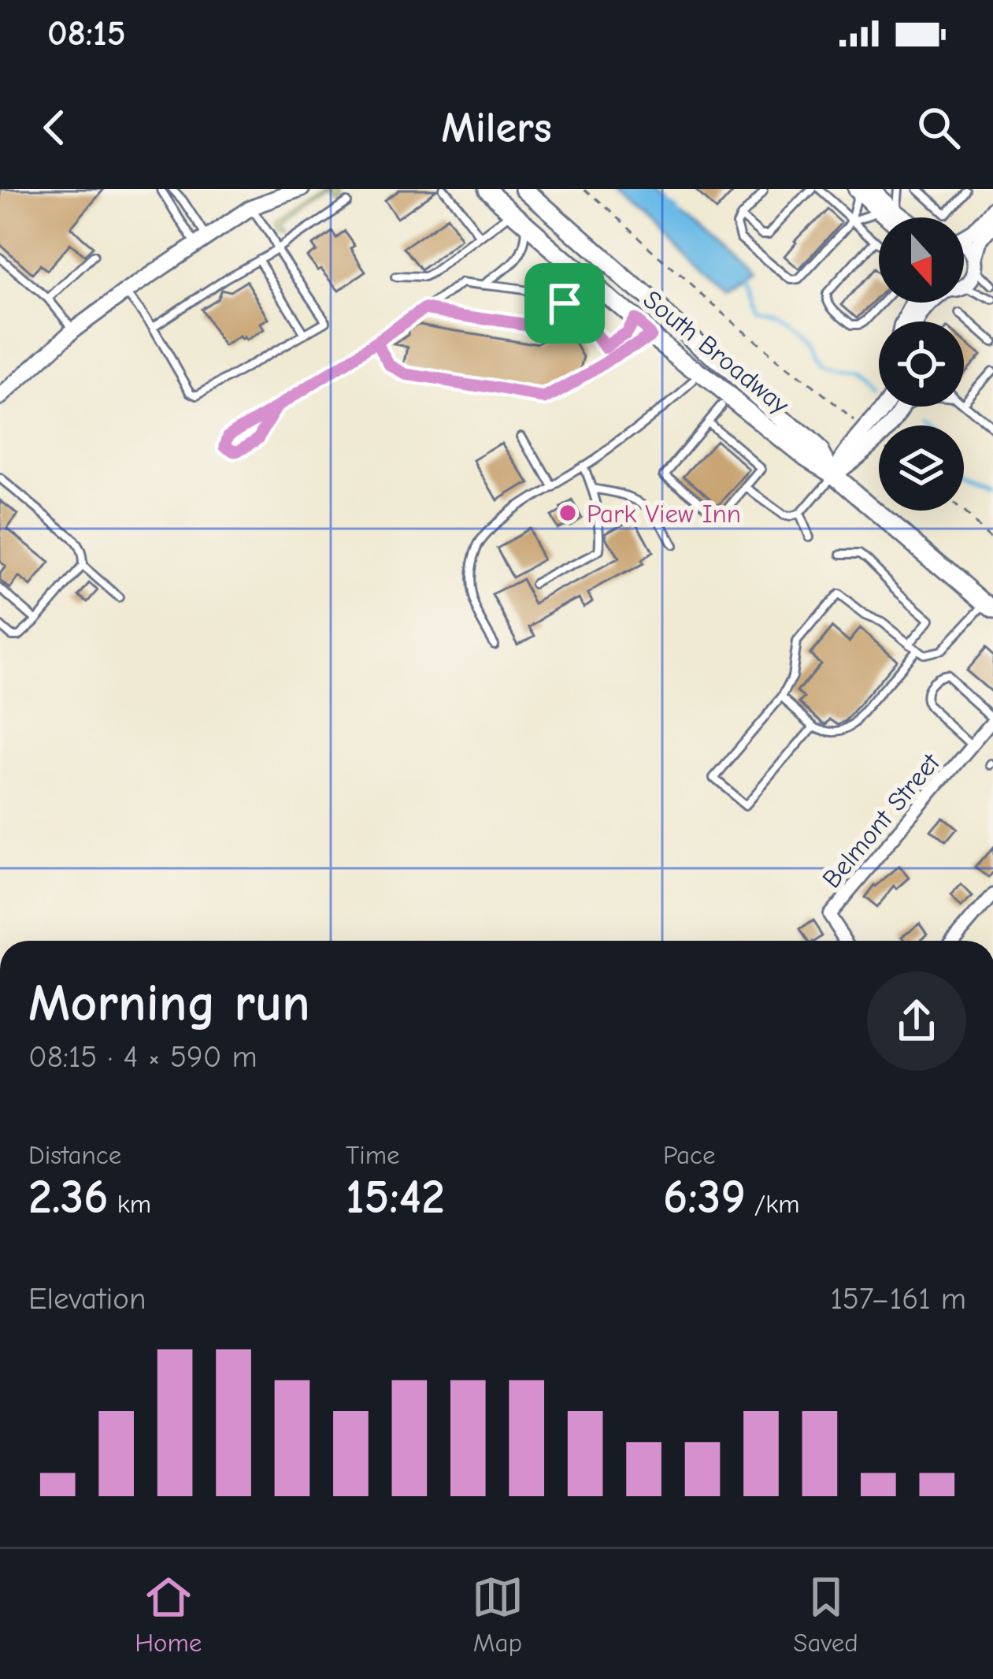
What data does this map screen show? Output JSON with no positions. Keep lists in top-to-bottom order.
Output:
{
  "streets": {
    "main road": ["South Broadway"],
    "street": ["Belmont Street"]
  },
  "places": ["Park View Inn"],
  "north": "bottom",
  "page": {
    "status": "08:15",
    "header": "Milers",
    "heading": ["Morning run", "08:15 · 4 × 590 m"],
    "stats": [
      ["Distance", "2.36 km"],
      ["Time", "15:42"],
      ["Pace", "6:39 /km"]
    ],
    "chart": ["Elevation", "157–161 m"],
    "tabs": ["Home", "Map", "Saved"]
  }
}
